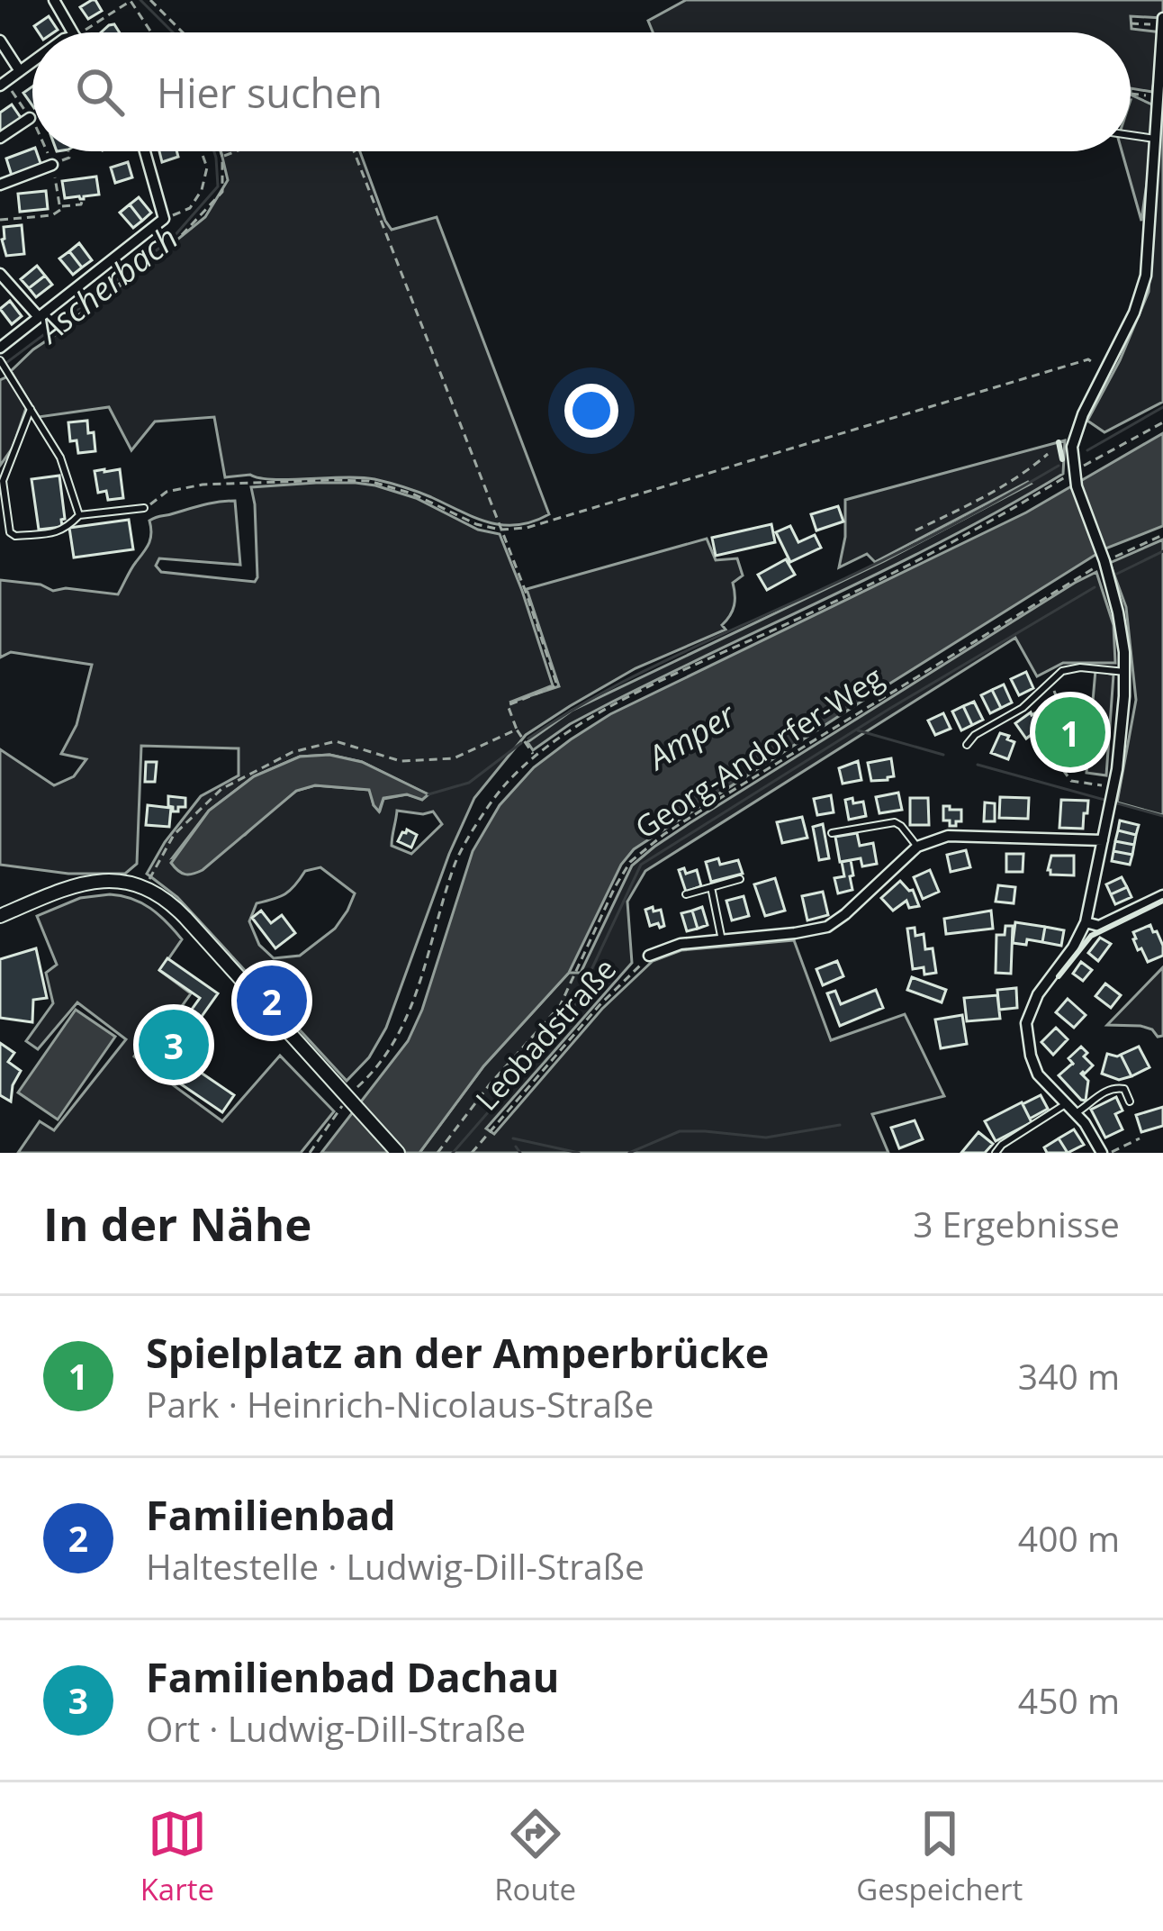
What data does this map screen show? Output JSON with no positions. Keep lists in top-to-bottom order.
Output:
{
  "streets": {
    "street": ["Leobadstraße"],
    "path": ["Georg-Andorfer-Weg"]
  },
  "water": ["Ascherbach", "Amper"],
  "page": {
    "search": "Hier suchen",
    "pins": ["1", "2", "3"],
    "heading": ["In der Nähe", "3 Ergebnisse"],
    "list": [
      {
        "mark": "1",
        "name": "Spielplatz an der Amperbrücke",
        "note": "Park · Heinrich-Nicolaus-Straße",
        "value": "340 m"
      },
      {
        "mark": "2",
        "name": "Familienbad",
        "note": "Haltestelle · Ludwig-Dill-Straße",
        "value": "400 m"
      },
      {
        "mark": "3",
        "name": "Familienbad Dachau",
        "note": "Ort · Ludwig-Dill-Straße",
        "value": "450 m"
      }
    ],
    "nav": ["Karte", "Route", "Gespeichert"]
  }
}
